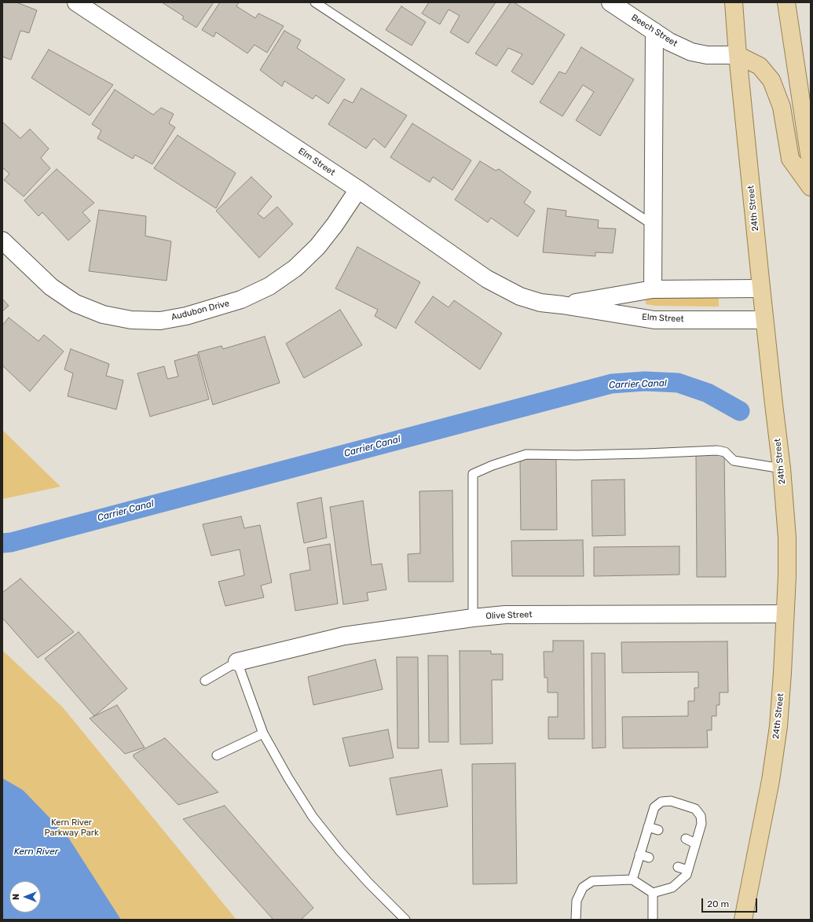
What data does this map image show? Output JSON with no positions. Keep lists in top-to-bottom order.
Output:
{
  "streets": {
    "main road": ["24th Street"],
    "street": [
      "Beech Street",
      "Elm Street",
      "Audubon Drive",
      "Olive Street"
    ]
  },
  "crossings": [
    ["Beech Street", "24th Street"],
    ["Elm Street", "24th Street"],
    ["Elm Street", "Audubon Drive"],
    ["24th Street", "Olive Street"]
  ],
  "water": ["Carrier Canal", "Kern River"],
  "parks": ["Kern River Parkway Park"],
  "scale_bar": "20 m",
  "north": "left"
}
